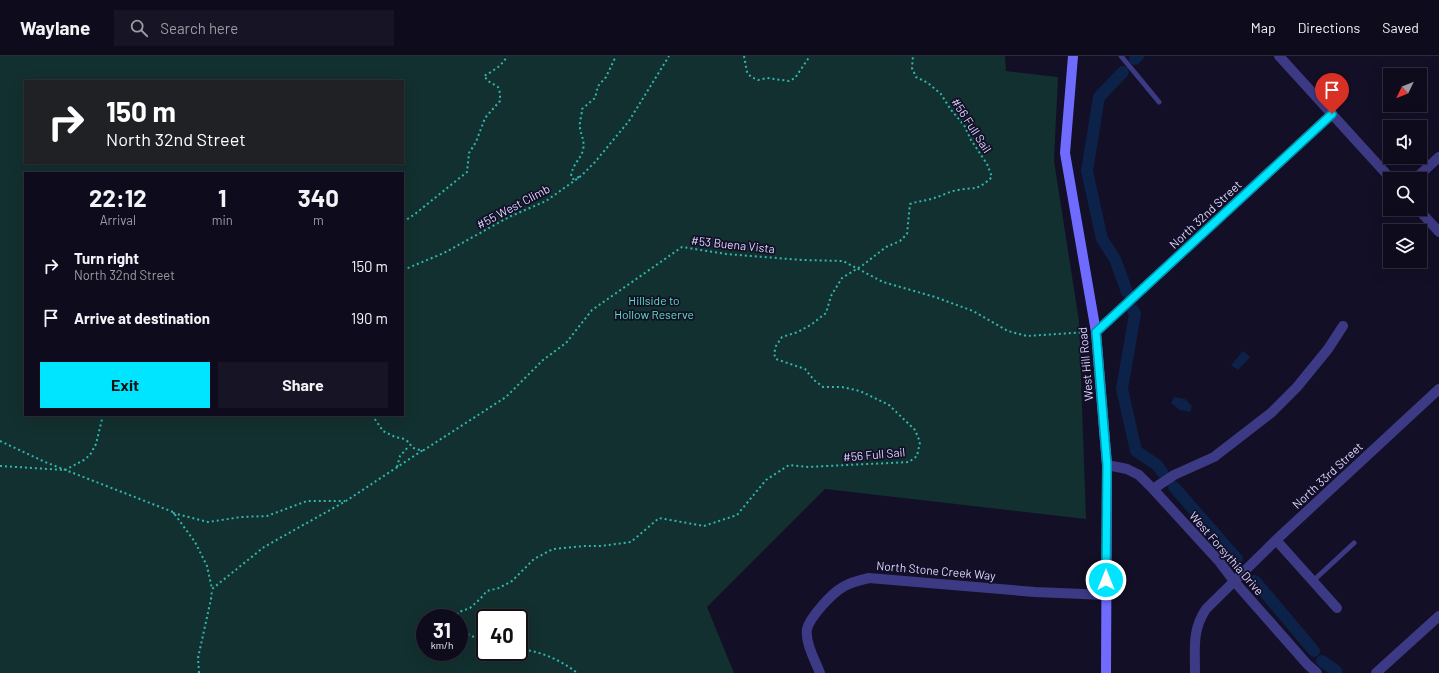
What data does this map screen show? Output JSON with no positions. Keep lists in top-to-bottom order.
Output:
{
  "streets": {
    "street": [
      "North 32nd Street",
      "West Hill Road",
      "North 33rd Street",
      "West Forsythia Drive",
      "North Stone Creek Way"
    ],
    "path": ["#56 Full Sail", "#55 West Climb", "#53 Buena Vista"]
  },
  "crossings": [
    ["#56 Full Sail", "#53 Buena Vista"],
    ["North 32nd Street", "#53 Buena Vista"],
    ["North 32nd Street", "West Hill Road"],
    ["#53 Buena Vista", "West Hill Road"],
    ["West Hill Road", "West Forsythia Drive"],
    ["West Hill Road", "North Stone Creek Way"],
    ["North 33rd Street", "West Forsythia Drive"]
  ],
  "parks": ["Hillside to Hollow Reserve"],
  "north": "bottom left",
  "page": {
    "header": "Waylane",
    "search": "Search here",
    "nav": ["Map", "Directions", "Saved"],
    "turn": ["150 m", "North 32nd Street"],
    "eta": [
      "22:12",
      "Arrival",
      "1",
      "min",
      "340",
      "m"
    ],
    "list": [
      {
        "name": "Turn right",
        "note": "North 32nd Street",
        "value": "150 m"
      },
      {
        "name": "Arrive at destination",
        "value": "190 m"
      }
    ],
    "buttons": ["Exit", "Share"],
    "speed": "31 km/h",
    "limit": "40"
  }
}
